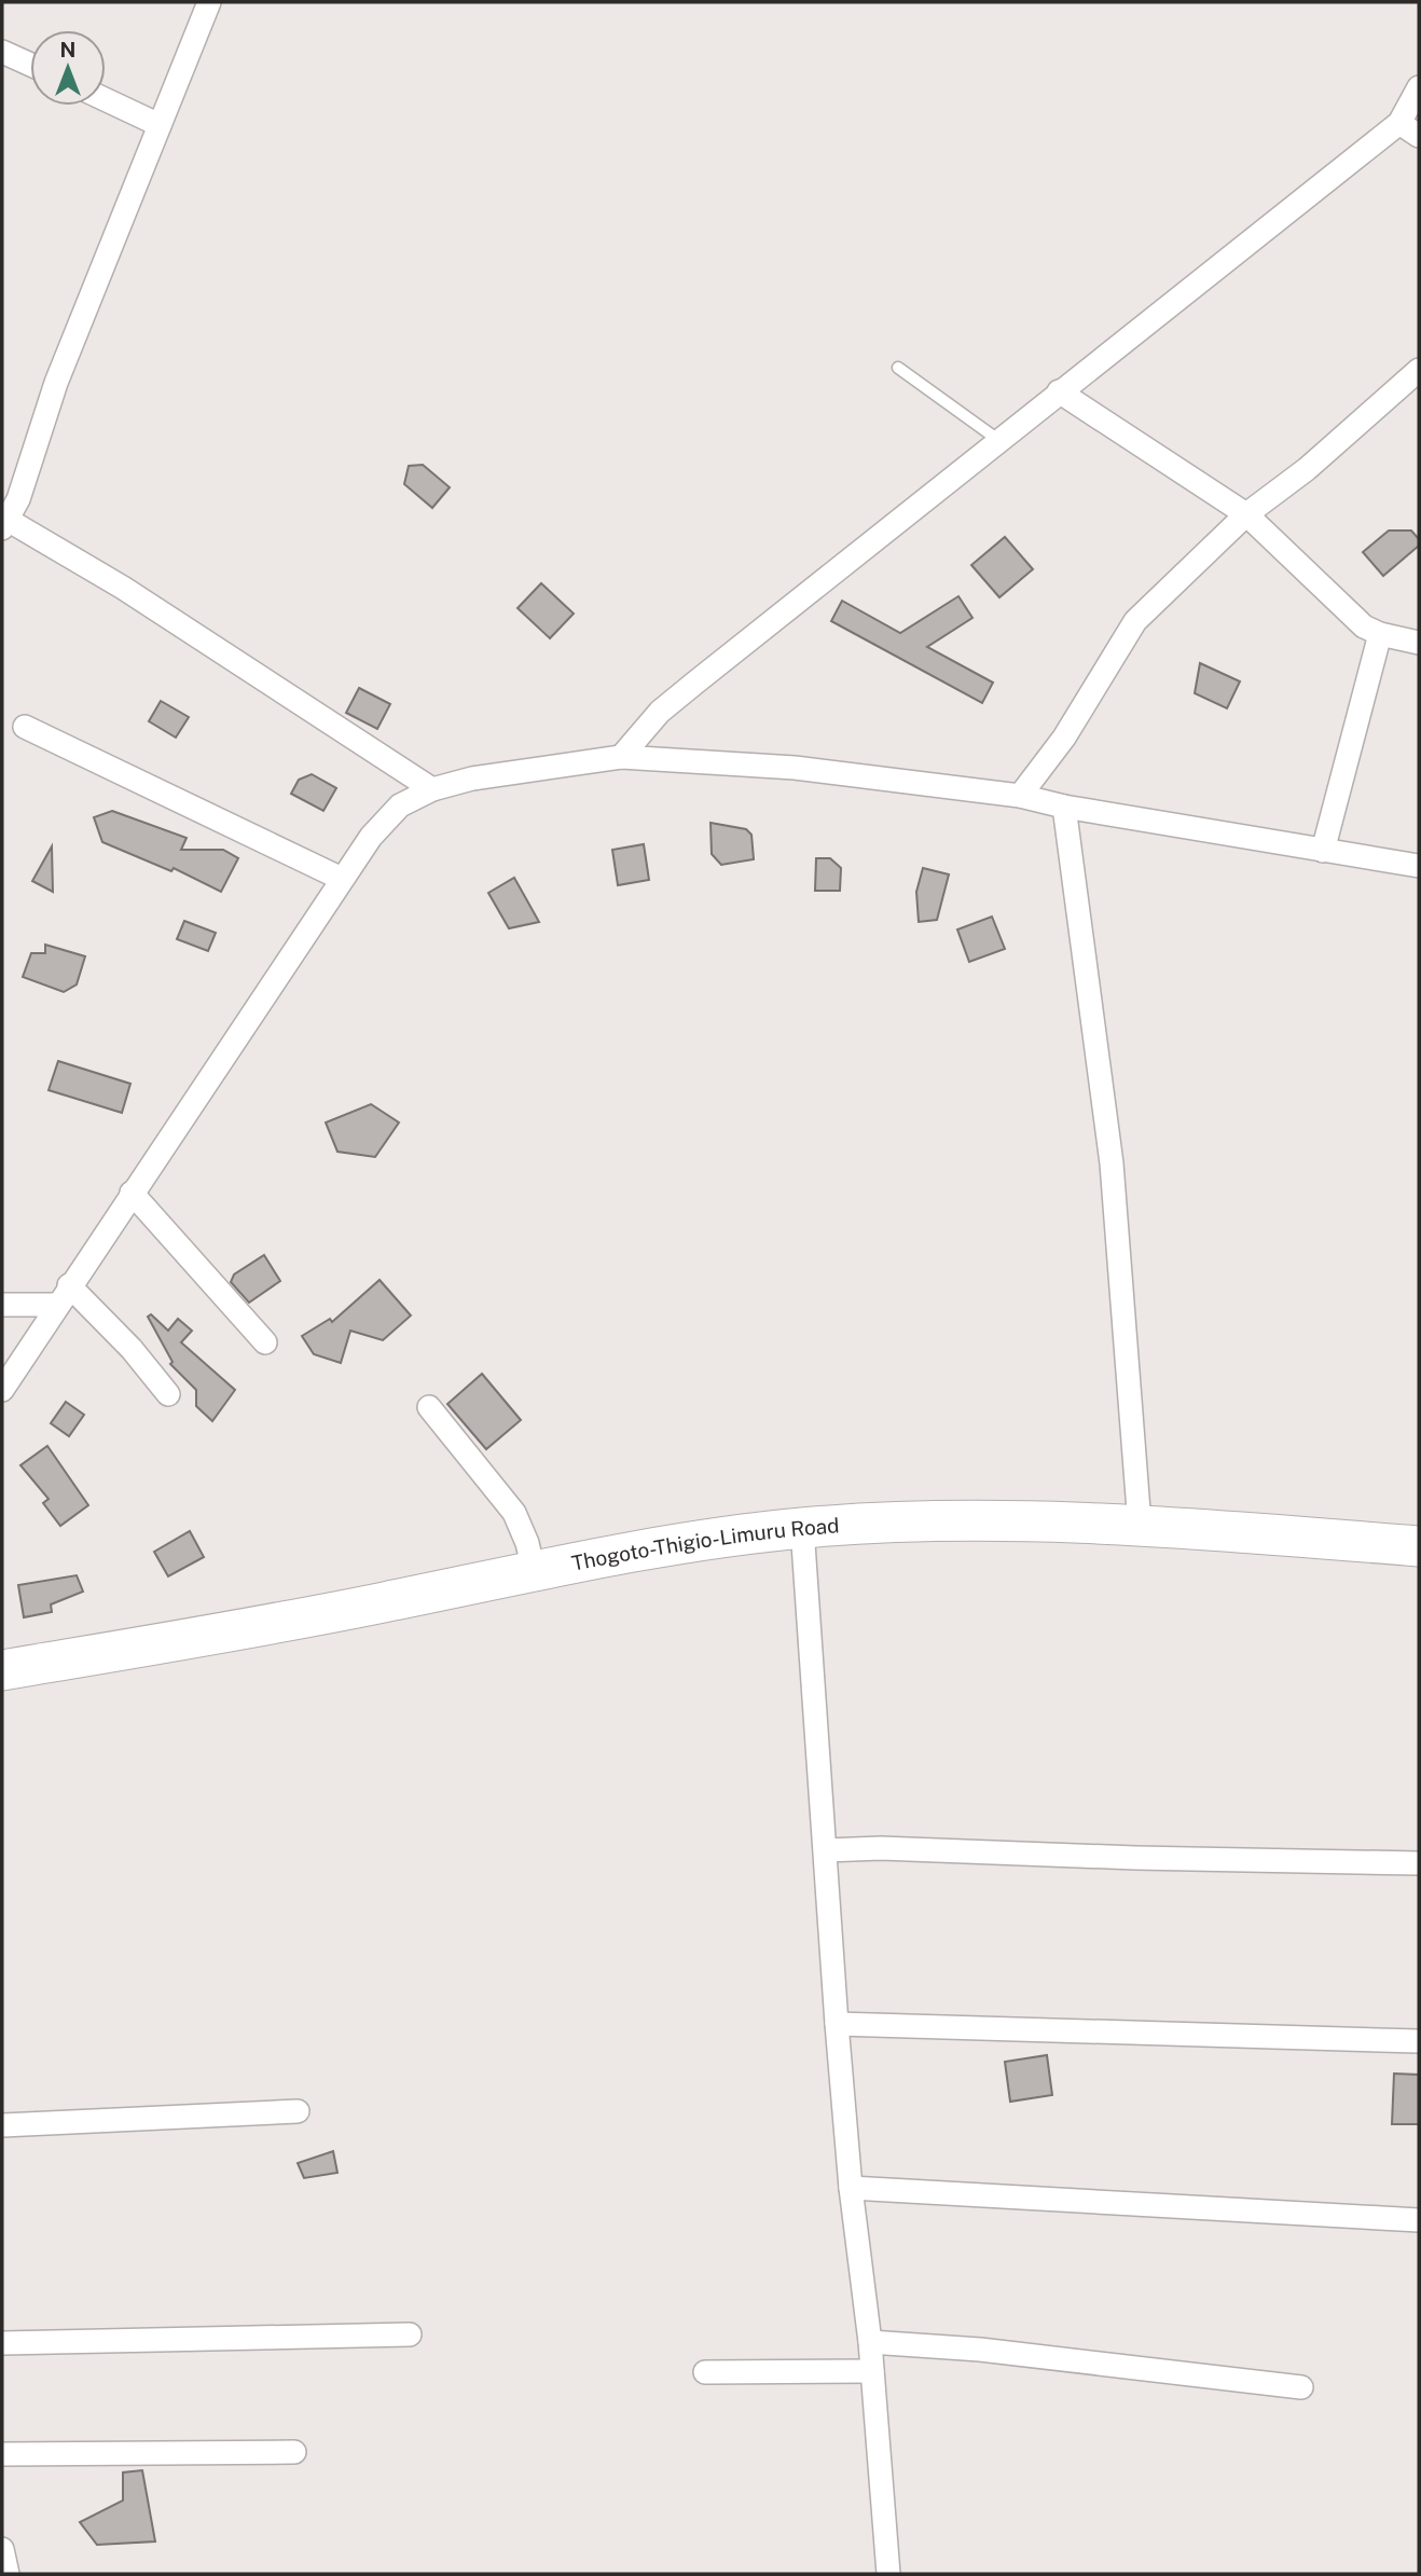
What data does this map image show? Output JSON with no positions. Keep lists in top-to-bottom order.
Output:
{
  "streets": {
    "highway": ["Thogoto-Thigio-Limuru Road"]
  },
  "north": "top"
}
